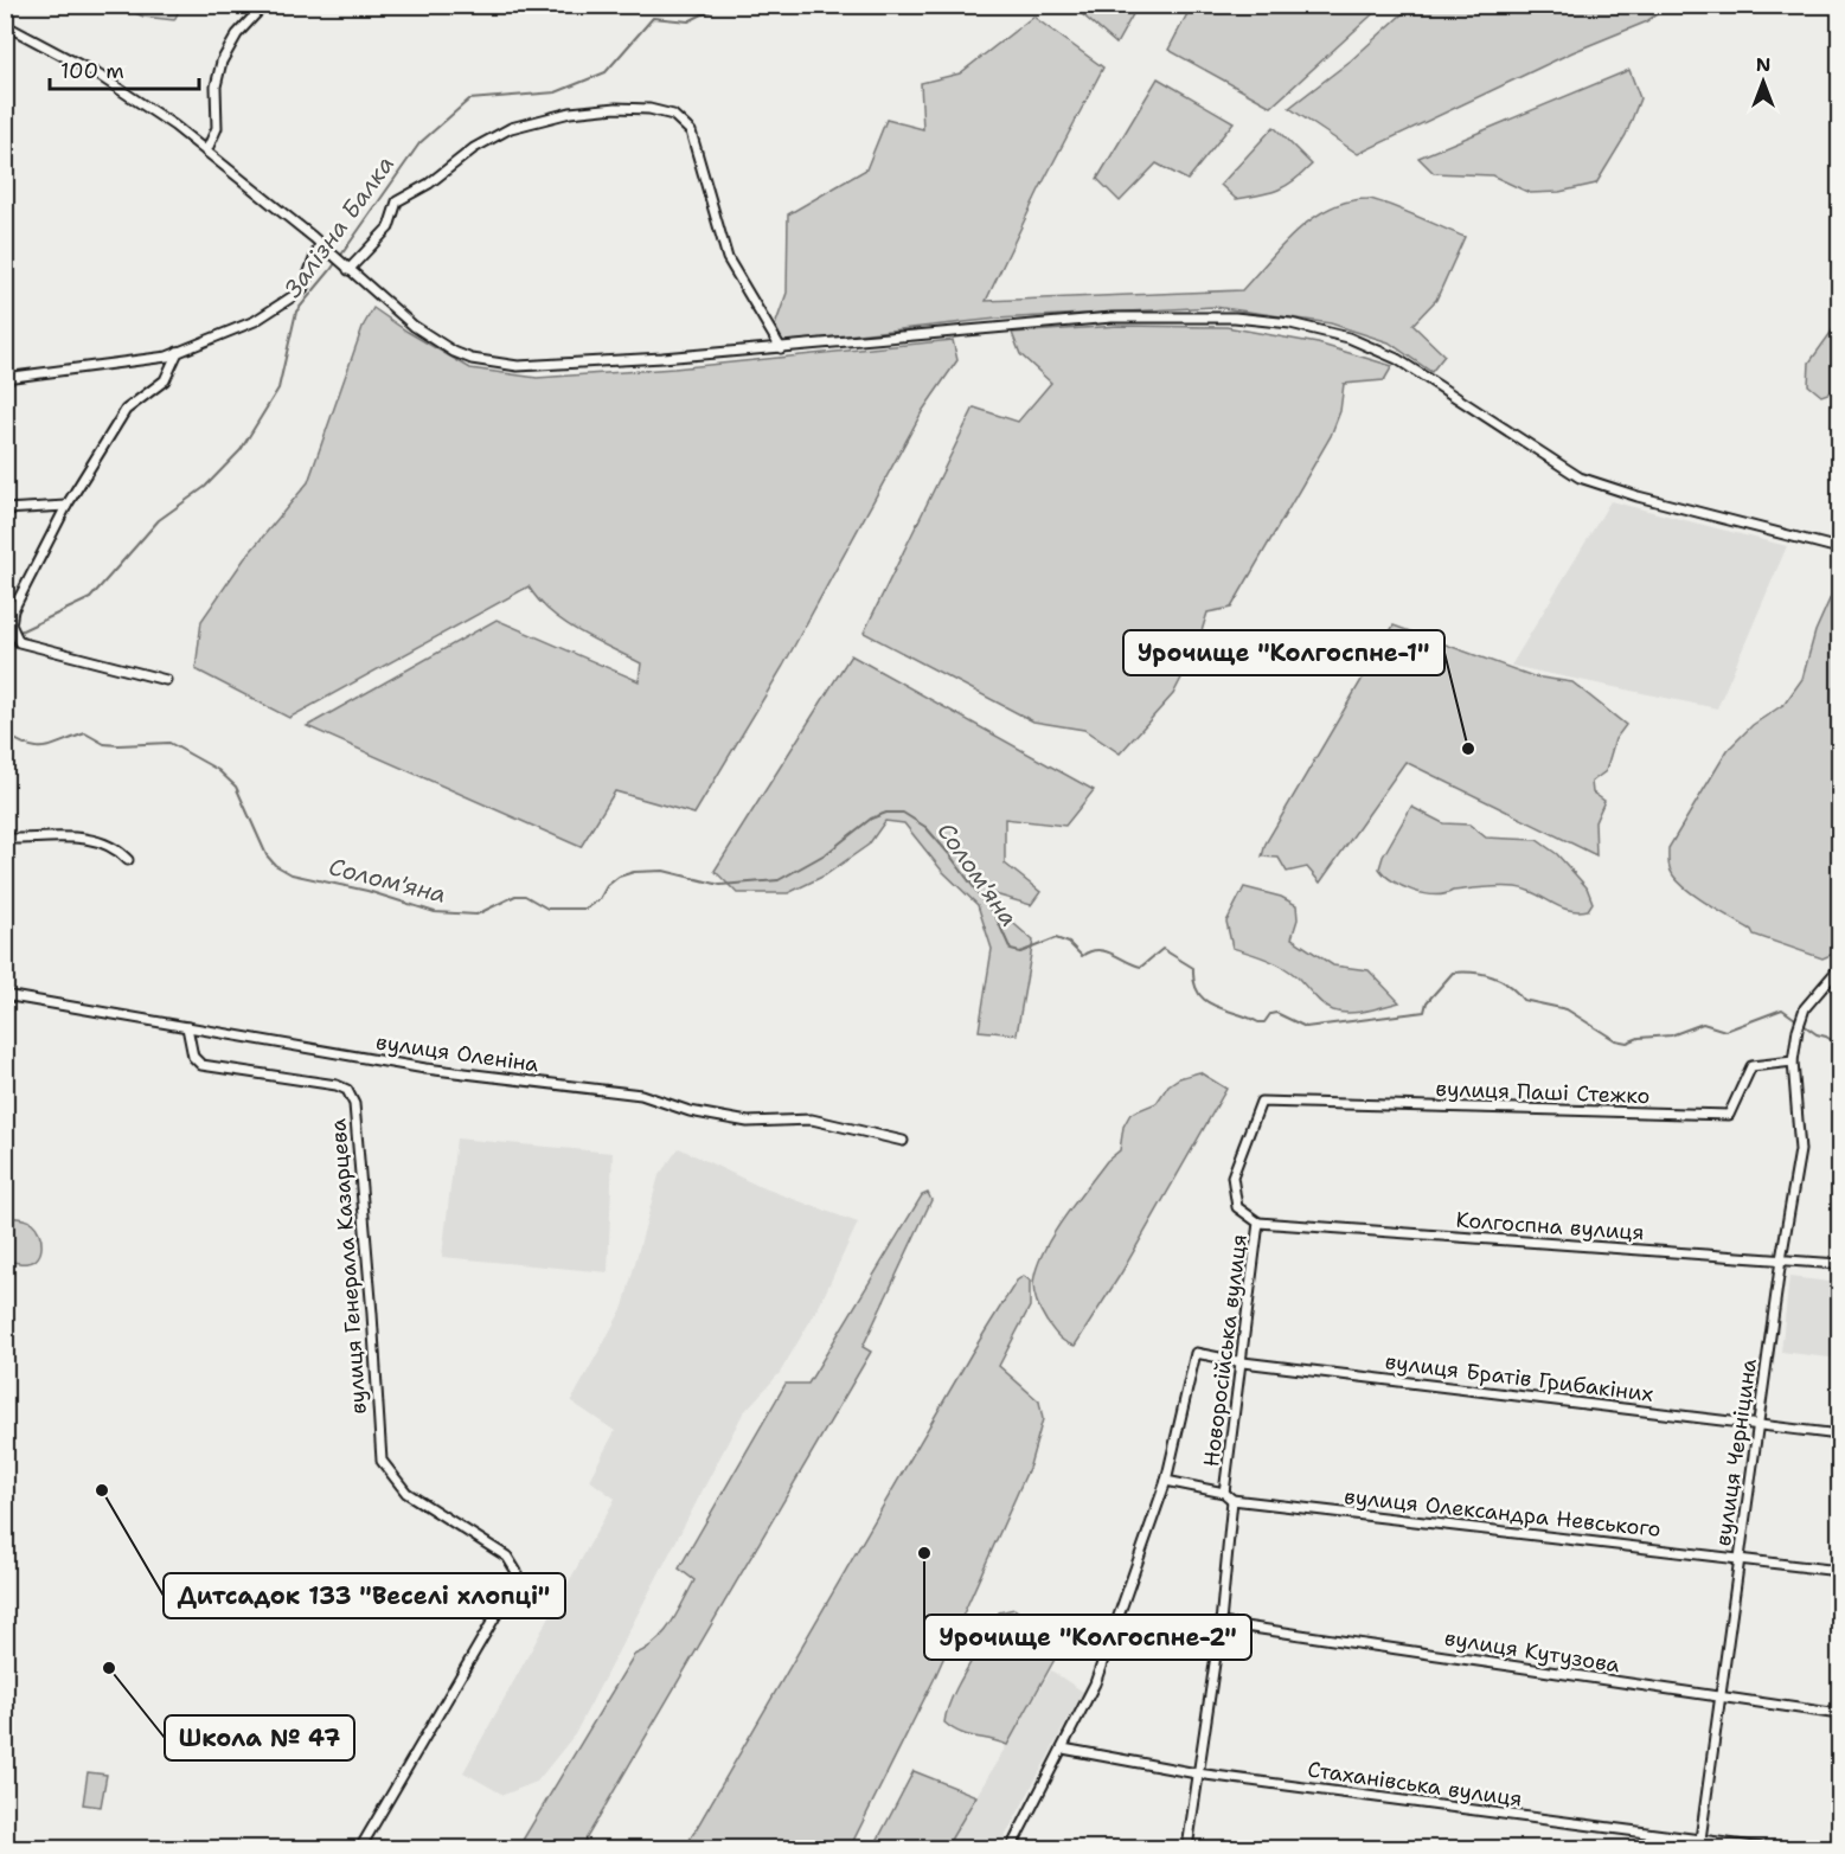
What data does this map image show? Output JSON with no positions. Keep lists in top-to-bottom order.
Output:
{
  "streets": {
    "street": [
      "вулиця Оленіна",
      "вулиця Паші Стежко",
      "Колгоспна вулиця",
      "вулиця Генерала Казарцева",
      "Новоросійська вулиця",
      "вулиця Братів Грибакіних",
      "вулиця Черніцина",
      "вулиця Олександра Невського",
      "вулиця Кутузова",
      "Стаханівська вулиця"
    ]
  },
  "crossings": [
    ["вулиця Оленіна", "вулиця Генерала Казарцева"],
    ["вулиця Паші Стежко", "Новоросійська вулиця"],
    ["вулиця Паші Стежко", "вулиця Черніцина"],
    ["Колгоспна вулиця", "Новоросійська вулиця"],
    ["Колгоспна вулиця", "вулиця Черніцина"],
    ["Новоросійська вулиця", "вулиця Братів Грибакіних"],
    ["вулиця Братів Грибакіних", "вулиця Черніцина"],
    ["вулиця Черніцина", "вулиця Олександра Невського"],
    ["вулиця Черніцина", "вулиця Кутузова"],
    ["вулиця Черніцина", "Стаханівська вулиця"]
  ],
  "water": ["Залізна Балка", "Солом'яна"],
  "places": [
    "Урочище \"Колгоспне-1\"",
    "Дитсадок 133 \"Веселі хлопці\"",
    "Урочище \"Колгоспне-2\"",
    "Школа № 47"
  ],
  "scale_bar": "100 m",
  "north": "top"
}
